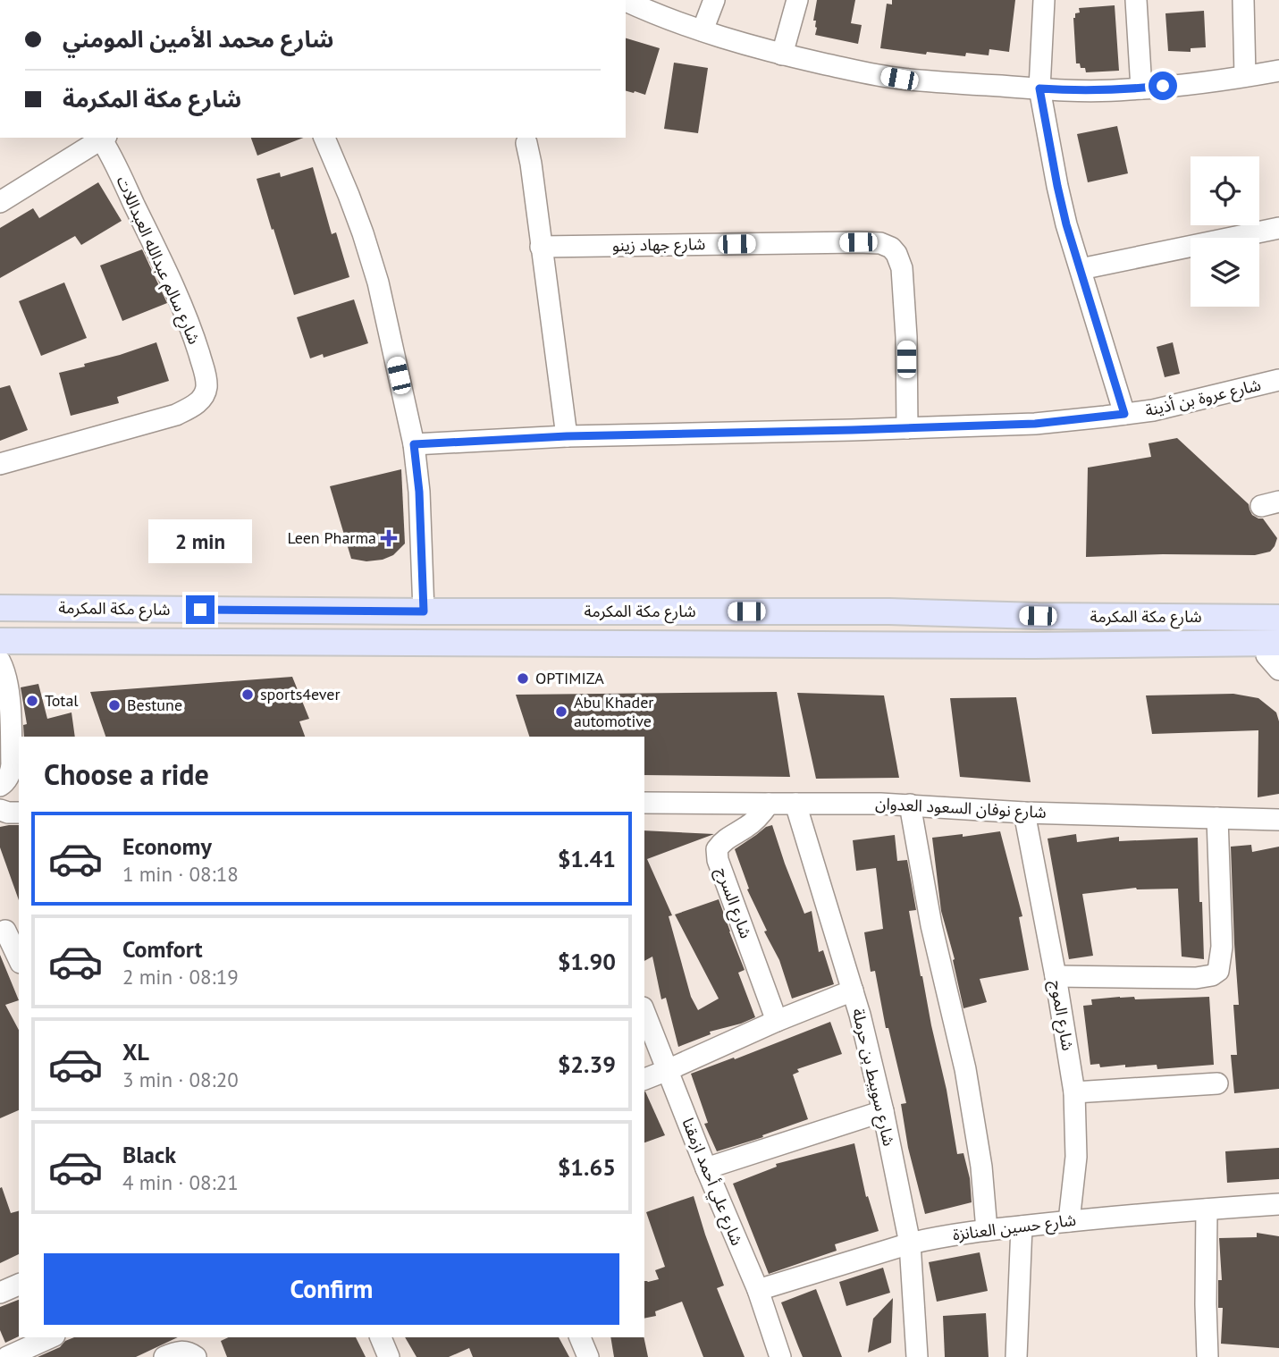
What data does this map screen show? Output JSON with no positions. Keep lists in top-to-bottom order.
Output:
{
  "streets": {
    "main road": ["شارع مكة المكرمة"],
    "street": [
      "شارع جهاد زينو",
      "شارع سالم عبدالله العبداللات",
      "شارع عروة بن أذينة",
      "شارع نوفان السعود العدوان",
      "شارع السرج",
      "شارع الموج",
      "شارع سويبط بن حرملة",
      "شارع علي أحمد ازمقنا",
      "شارع حسين العنانزة"
    ]
  },
  "crossings": [
    ["شارع جهاد زينو", "شارع عروة بن أذينة"],
    ["شارع نوفان السعود العدوان", "شارع السرج"],
    ["شارع نوفان السعود العدوان", "شارع الموج"],
    ["شارع نوفان السعود العدوان", "شارع سويبط بن حرملة"],
    ["شارع الموج", "شارع حسين العنانزة"],
    ["شارع سويبط بن حرملة", "شارع حسين العنانزة"],
    ["شارع علي أحمد ازمقنا", "شارع حسين العنانزة"]
  ],
  "places": {
    "health": ["Leen Pharma"],
    "other": [
      "OPTIMIZA",
      "sports4ever",
      "Total",
      "Bestune",
      "Abu Khader automotive"
    ]
  },
  "page": {
    "banner": ["شارع محمد الأمين المومني", "شارع مكة المكرمة"],
    "bubble": "2 min",
    "heading": "Choose a ride",
    "list": [
      {
        "name": "Economy",
        "note": "1 min · 08:18",
        "value": "$1.41"
      },
      {
        "name": "Comfort",
        "note": "2 min · 08:19",
        "value": "$1.90"
      },
      {
        "name": "XL",
        "note": "3 min · 08:20",
        "value": "$2.39"
      },
      {
        "name": "Black",
        "note": "4 min · 08:21",
        "value": "$1.65"
      }
    ],
    "buttons": "Confirm"
  }
}
